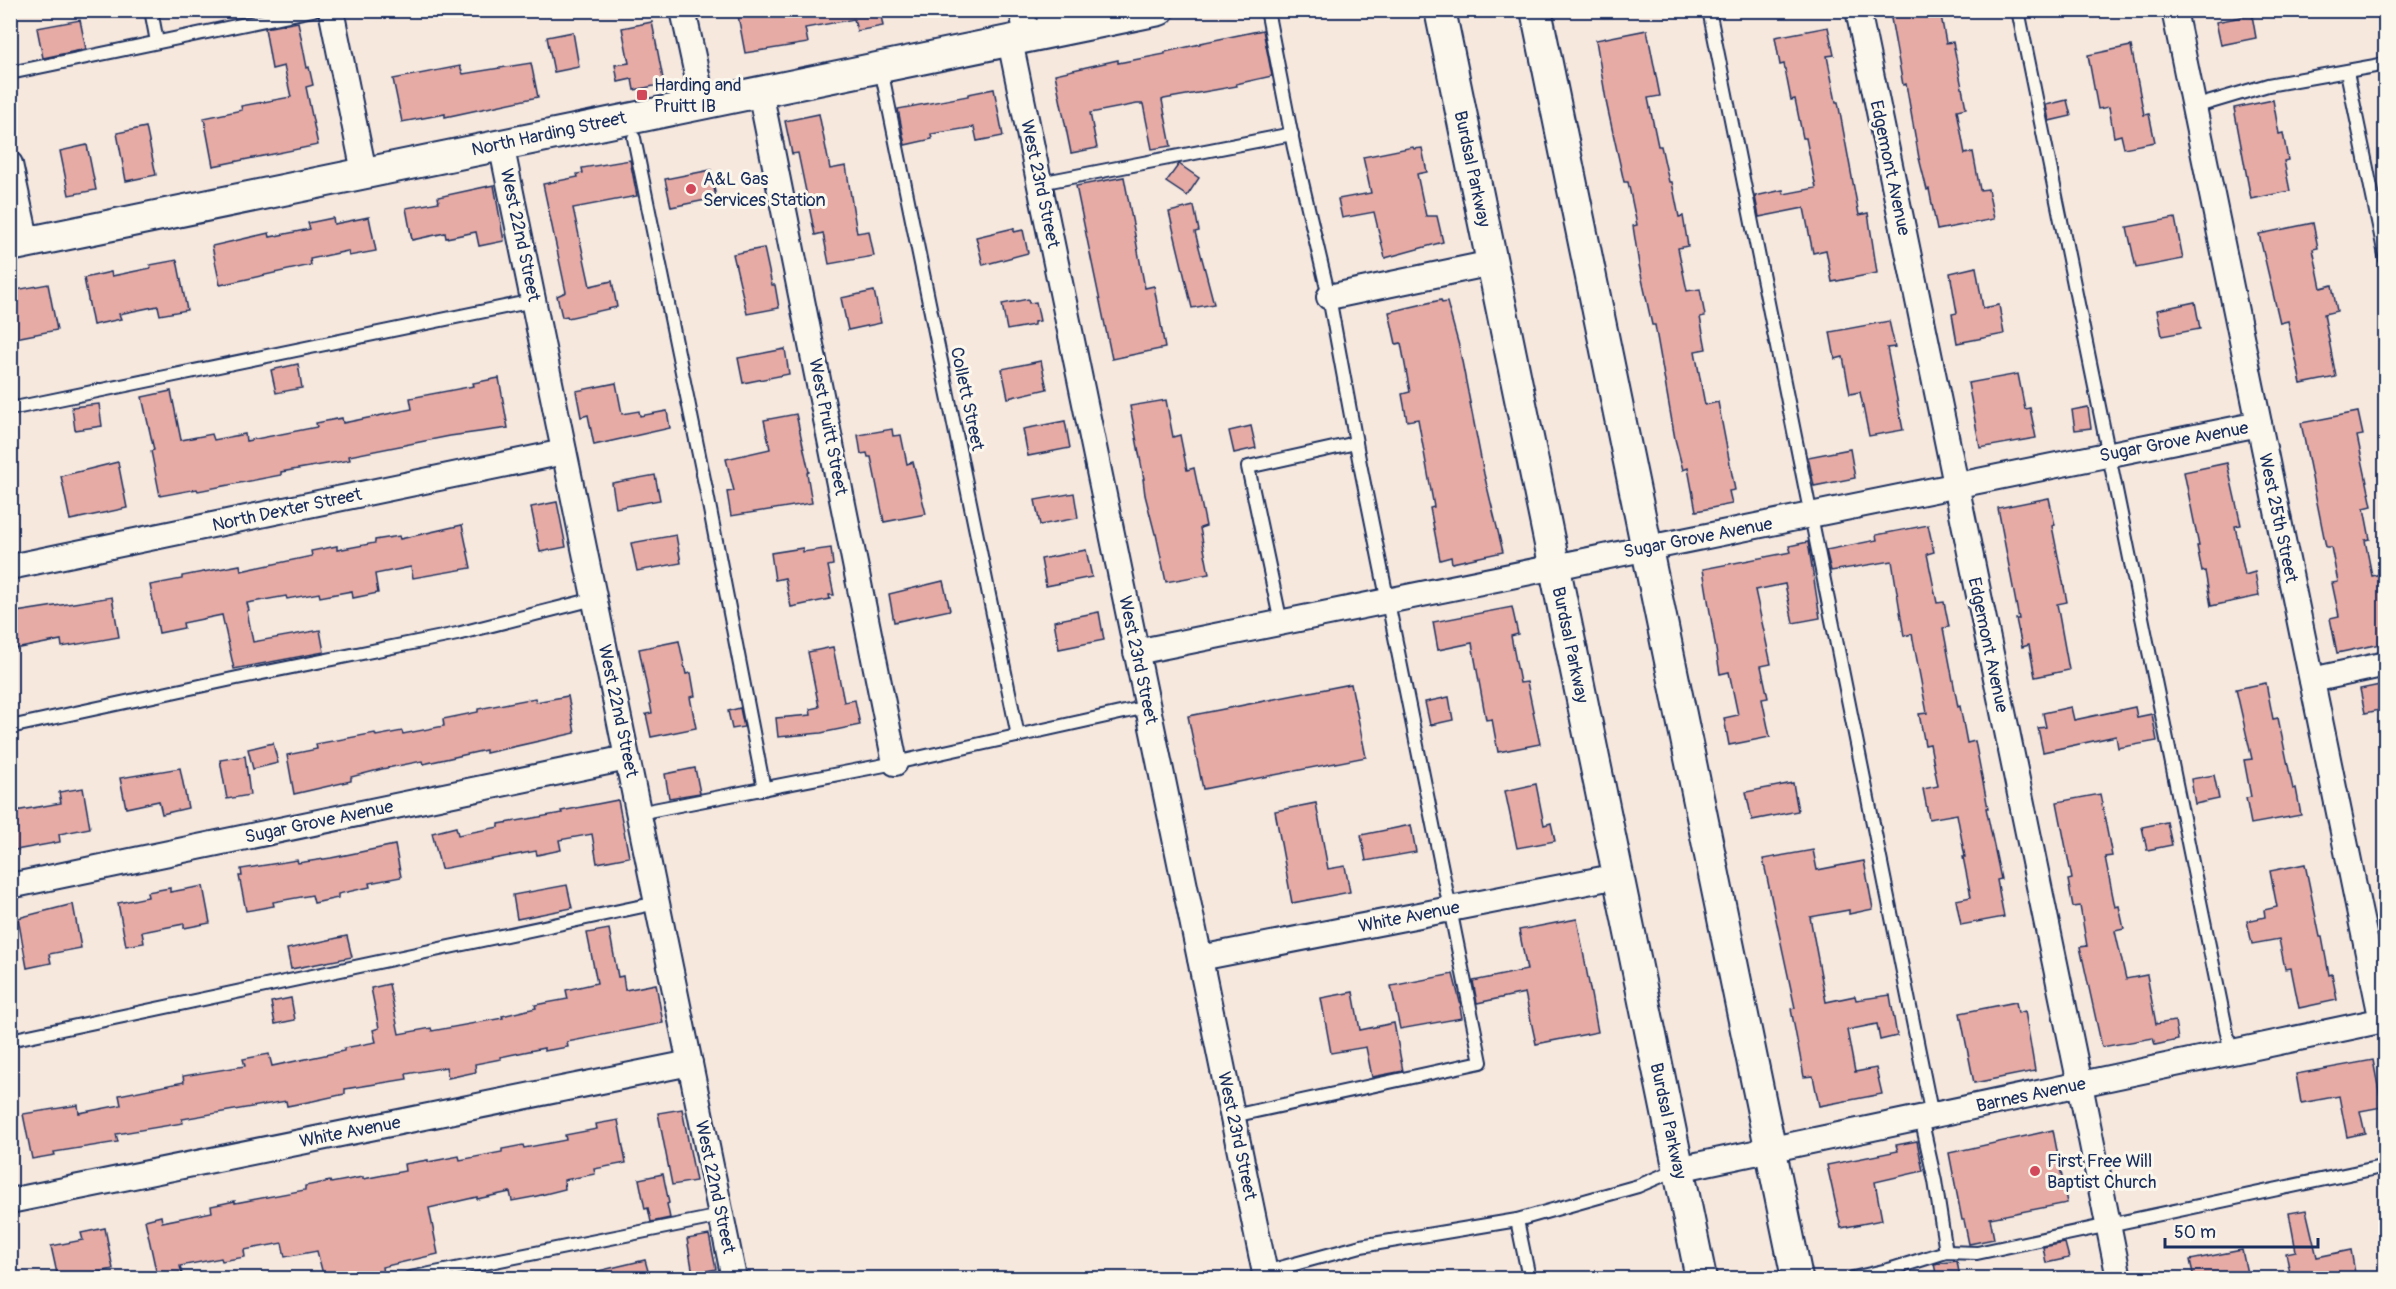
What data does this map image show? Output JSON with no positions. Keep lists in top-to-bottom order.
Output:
{
  "streets": {
    "street": [
      "North Harding Street",
      "Edgemont Avenue",
      "Burdsal Parkway",
      "West 23rd Street",
      "West 22nd Street",
      "West Pruitt Street",
      "Sugar Grove Avenue",
      "North Dexter Street",
      "West 25th Street",
      "White Avenue",
      "Barnes Avenue"
    ],
    "lane": ["Collett Street"]
  },
  "crossings": [
    ["North Harding Street", "West 23rd Street"],
    ["North Harding Street", "West 22nd Street"],
    ["North Harding Street", "Collett Street"],
    ["North Harding Street", "West Pruitt Street"],
    ["Edgemont Avenue", "Sugar Grove Avenue"],
    ["Edgemont Avenue", "Barnes Avenue"],
    ["Burdsal Parkway", "Sugar Grove Avenue"],
    ["Burdsal Parkway", "White Avenue"],
    ["Burdsal Parkway", "Barnes Avenue"],
    ["West 23rd Street", "Sugar Grove Avenue"],
    ["West 23rd Street", "White Avenue"],
    ["West 22nd Street", "Sugar Grove Avenue"],
    ["West 22nd Street", "North Dexter Street"],
    ["West 22nd Street", "White Avenue"],
    ["Sugar Grove Avenue", "West 25th Street"],
    ["West 25th Street", "Barnes Avenue"]
  ],
  "places": {
    "transit": ["Harding and Pruitt IB"],
    "other": ["A&L Gas Services Station", "First Free Will Baptist Church"]
  },
  "scale_bar": "50 m"
}
